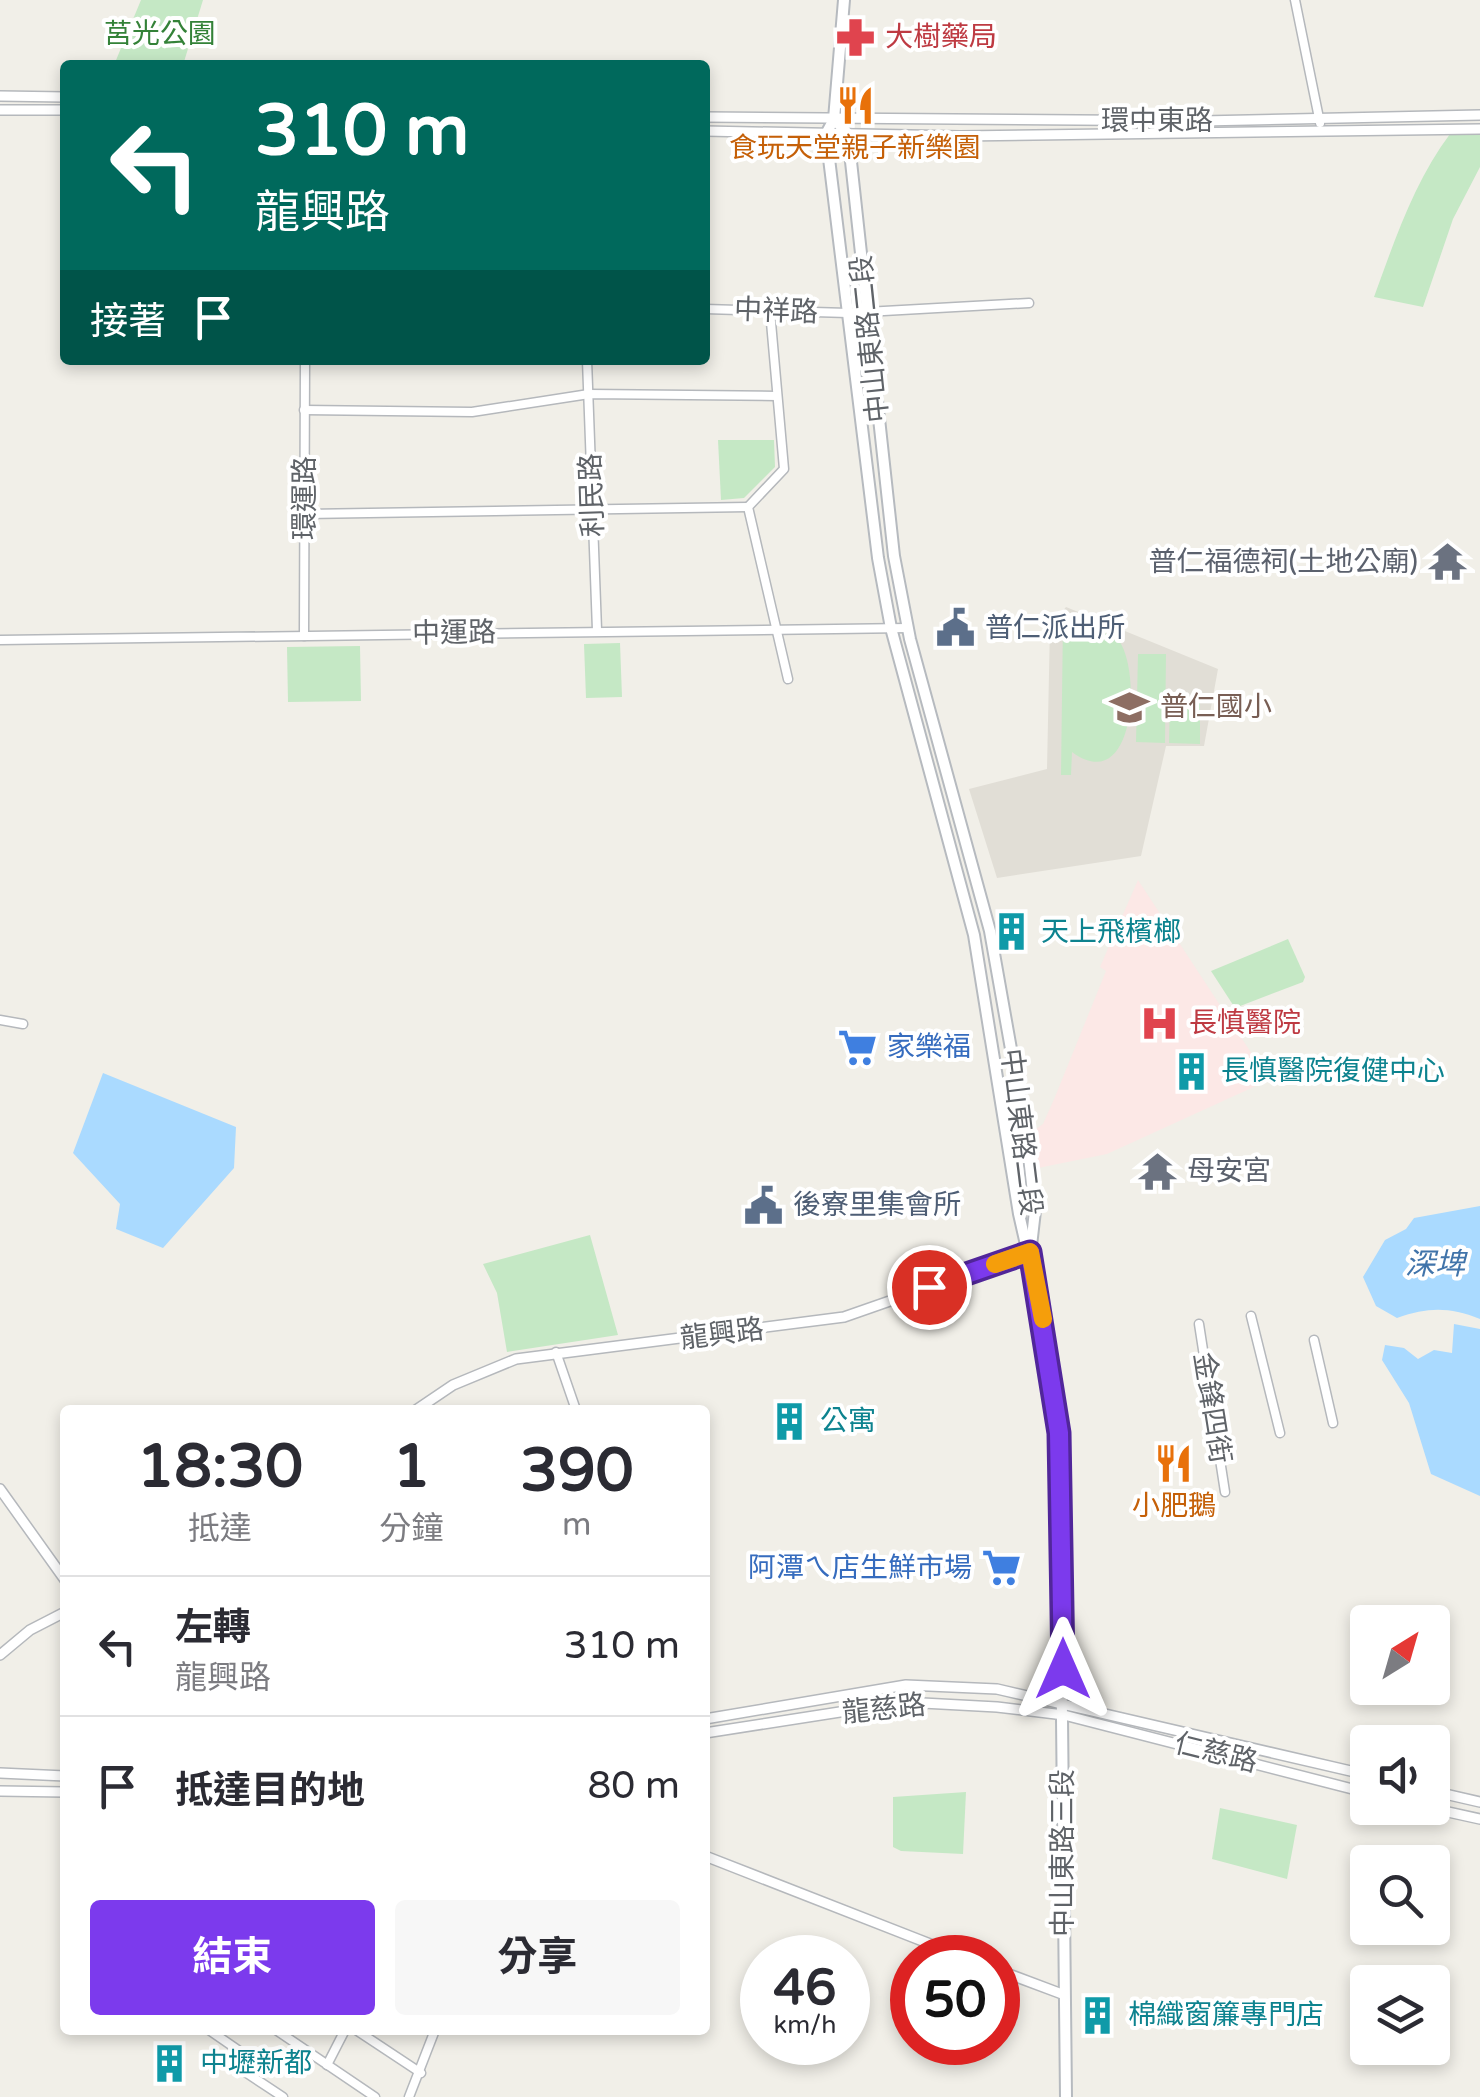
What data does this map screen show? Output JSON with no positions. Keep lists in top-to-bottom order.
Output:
{
  "streets": {
    "main road": ["中山東路二段", "中山東路三段"],
    "street": [
      "環中東路",
      "中祥路",
      "利民路",
      "環運路",
      "中運路",
      "龍興路",
      "金鋒四街",
      "龍慈路",
      "仁慈路"
    ]
  },
  "crossings": [
    ["環中東路", "中山東路二段"],
    ["中祥路", "中山東路二段"],
    ["中山東路二段", "中運路"],
    ["中山東路二段", "龍興路"],
    ["中山東路二段", "中山東路三段"],
    ["利民路", "中運路"],
    ["環運路", "中運路"],
    ["龍興路", "中山東路三段"],
    ["龍慈路", "仁慈路"],
    ["龍慈路", "中山東路三段"],
    ["仁慈路", "中山東路三段"]
  ],
  "water": ["深埤"],
  "parks": ["莒光公園"],
  "places": {
    "pharmacy": ["大樹藥局"],
    "restaurant": ["食玩天堂親子新樂園", "小肥鵝"],
    "temple": ["普仁福德祠(土地公廟)", "母安宮"],
    "public building": ["普仁派出所", "後寮里集會所"],
    "school or university": ["普仁國小"],
    "building": [
      "天上飛檳榔",
      "長慎醫院復健中心",
      "公寓",
      "棉織窗簾專門店",
      "中壢新都"
    ],
    "hospital": ["長慎醫院"],
    "supermarket": ["家樂福", "阿潭ㄟ店生鮮市場"]
  },
  "north": "top right",
  "page": {
    "turn": ["310 m", "龍興路"],
    "then": "接著",
    "eta": [
      "18:30",
      "抵達",
      "1",
      "分鐘",
      "390",
      "m"
    ],
    "list": [
      {
        "name": "左轉",
        "note": "龍興路",
        "value": "310 m"
      },
      {
        "name": "抵達目的地",
        "value": "80 m"
      }
    ],
    "buttons": ["結束", "分享"],
    "speed": "46 km/h",
    "limit": "50"
  }
}
